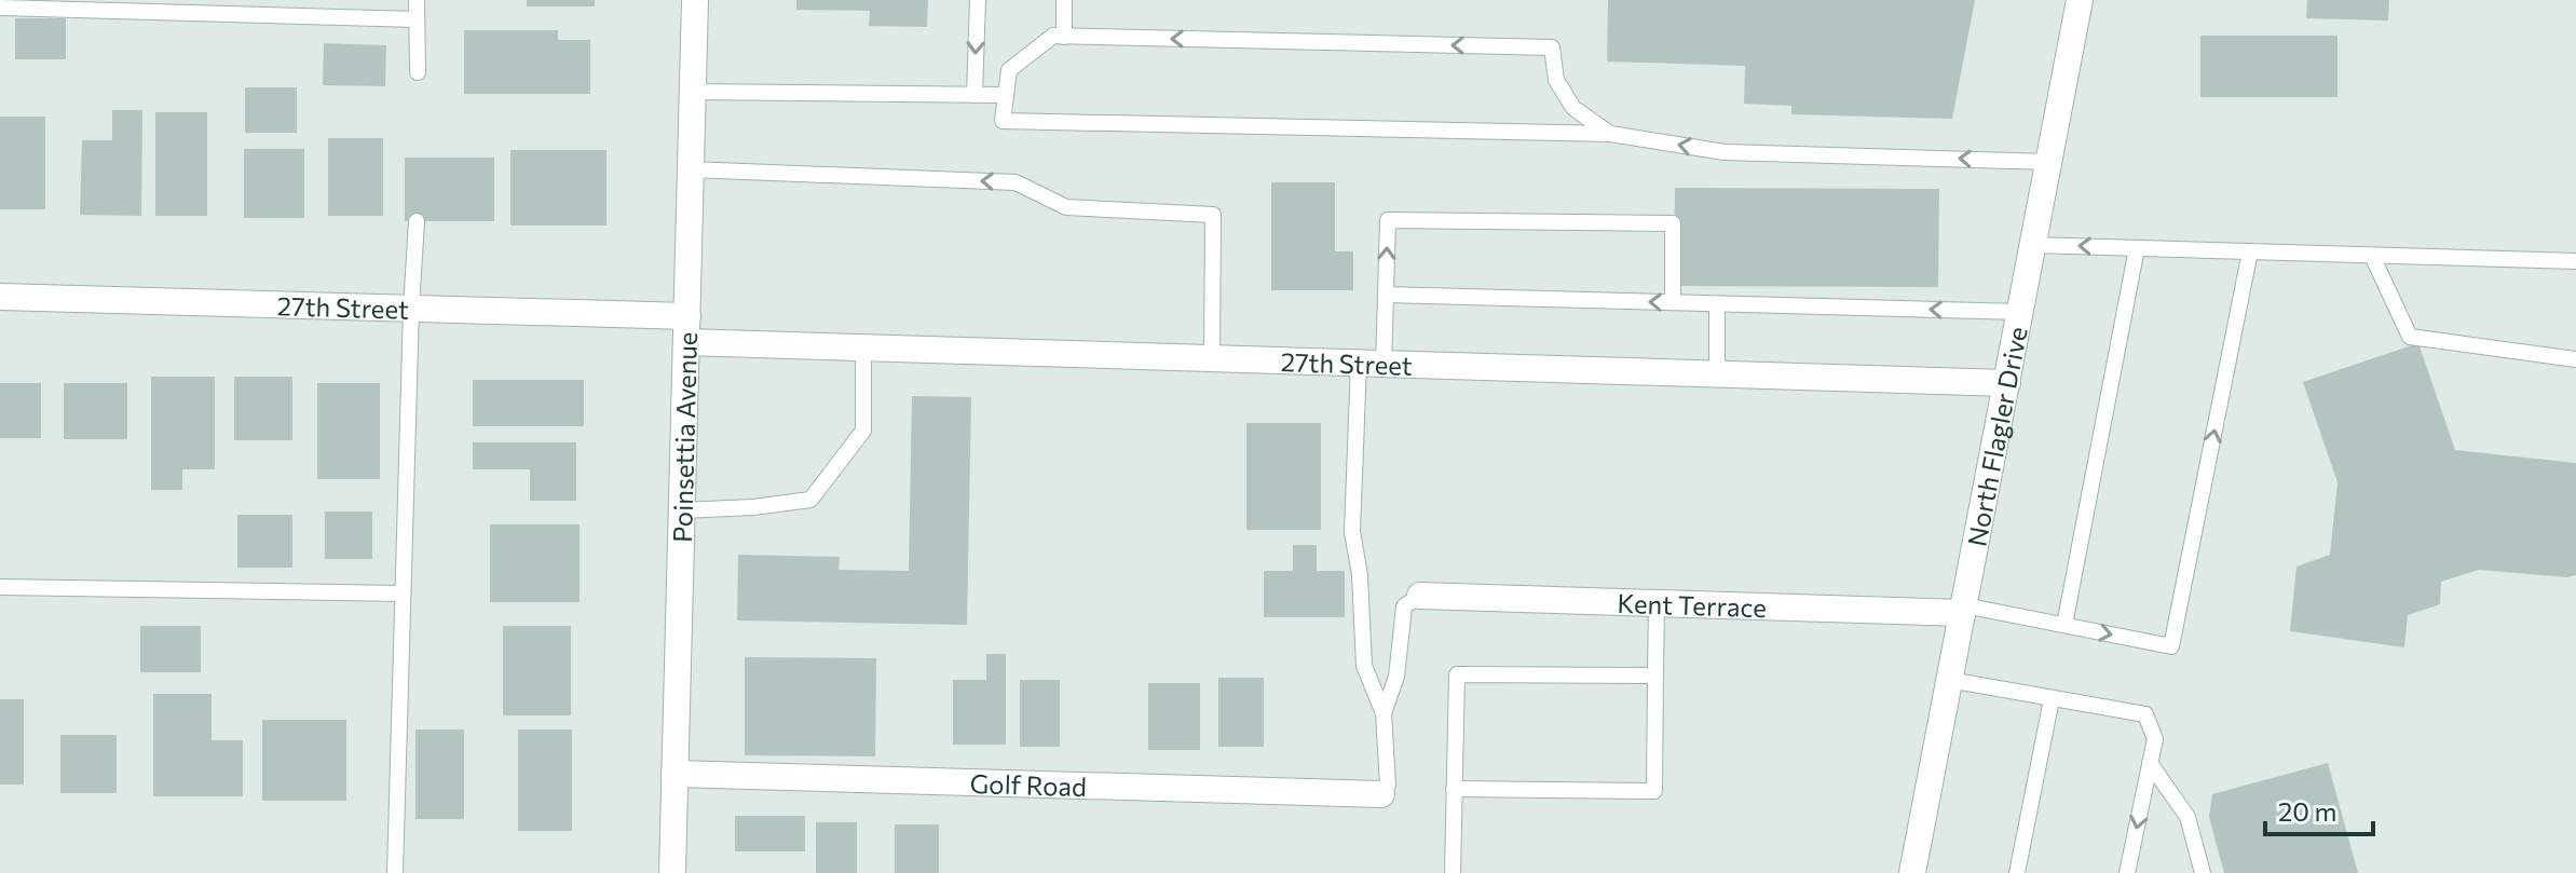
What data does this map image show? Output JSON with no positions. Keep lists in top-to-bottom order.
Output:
{
  "streets": {
    "street": [
      "27th Street",
      "Poinsettia Avenue",
      "North Flagler Drive",
      "Kent Terrace",
      "Golf Road"
    ]
  },
  "crossings": [
    ["27th Street", "Poinsettia Avenue"],
    ["27th Street", "North Flagler Drive"],
    ["Poinsettia Avenue", "Golf Road"],
    ["North Flagler Drive", "Kent Terrace"]
  ],
  "scale_bar": "20 m"
}
